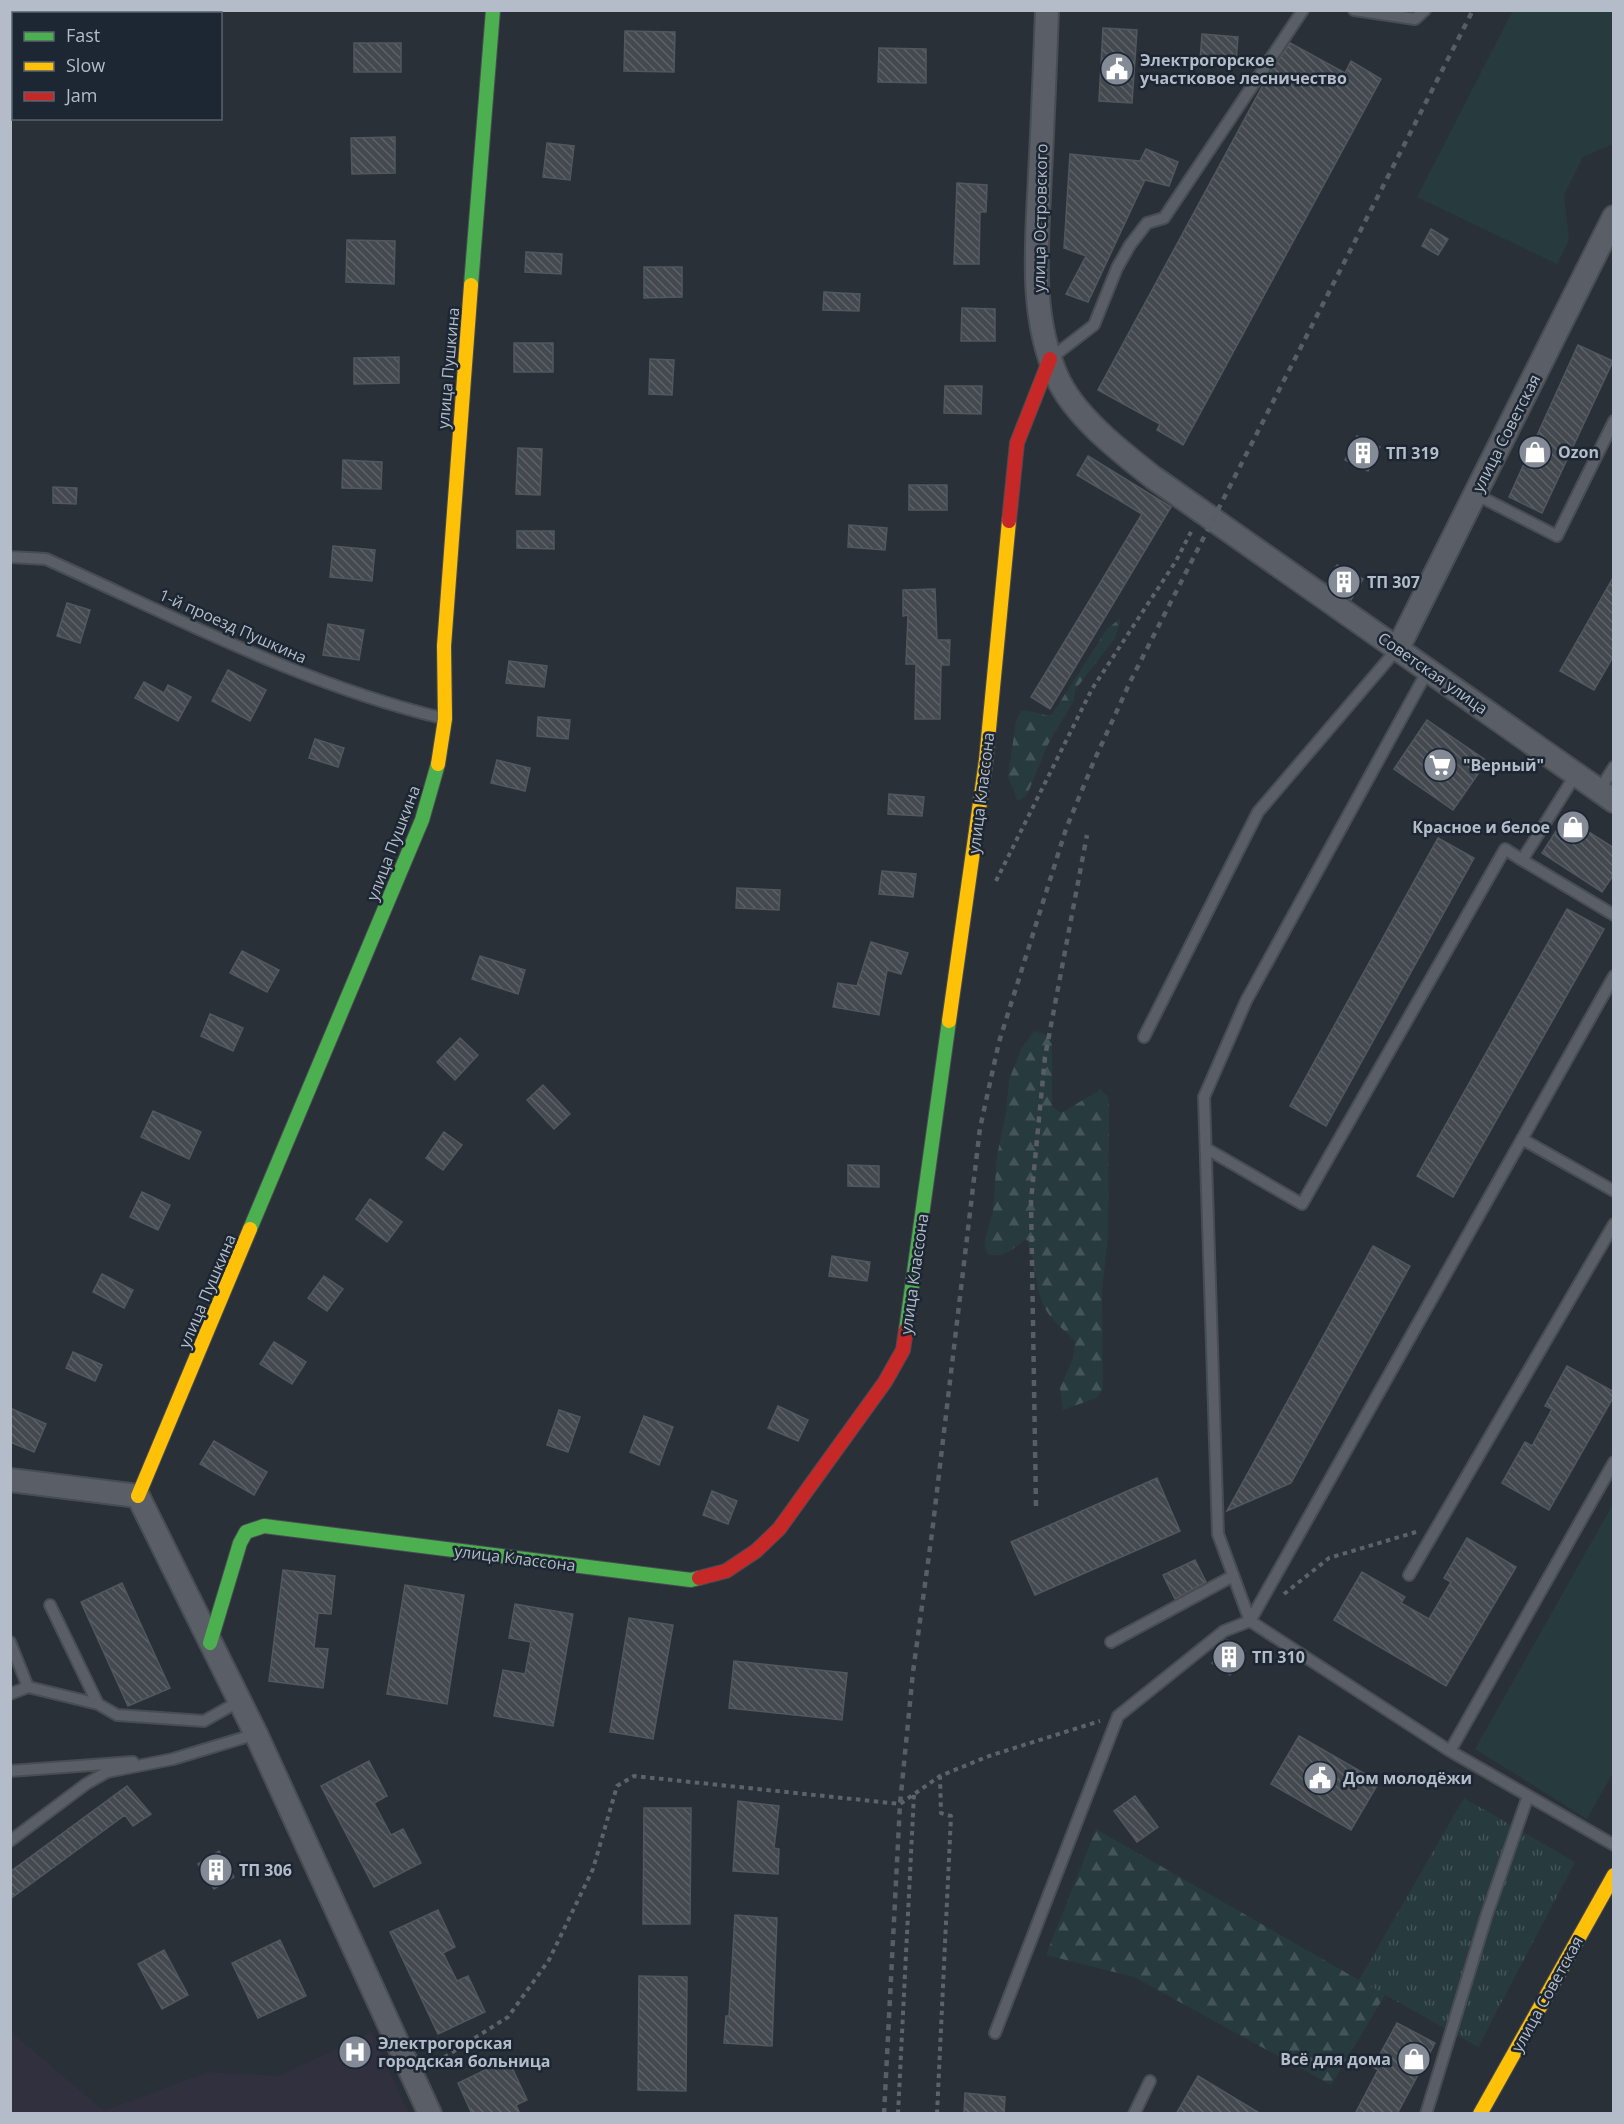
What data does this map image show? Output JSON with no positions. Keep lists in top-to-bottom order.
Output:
{
  "streets": {
    "street": [
      "улица Островского",
      "улица Пушкина",
      "улица Советская",
      "Советская улица",
      "улица Классона"
    ],
    "lane": ["1-й проезд Пушкина"]
  },
  "crossings": [
    ["улица Островского", "Советская улица"],
    ["улица Островского", "улица Классона"],
    ["улица Пушкина", "1-й проезд Пушкина"],
    ["улица Советская", "Советская улица"]
  ],
  "places": {
    "public building": ["Электрогорское участковое лесничество", "Дом молодёжи"],
    "shop": ["Ozon", "Красное и белое", "Всё для дома"],
    "building": [
      "ТП 319",
      "ТП 307",
      "ТП 310",
      "ТП 306"
    ],
    "supermarket": ["\"Верный\""],
    "hospital": ["Электрогорская городская больница"]
  },
  "legend": ["Fast", "Slow", "Jam"]
}
